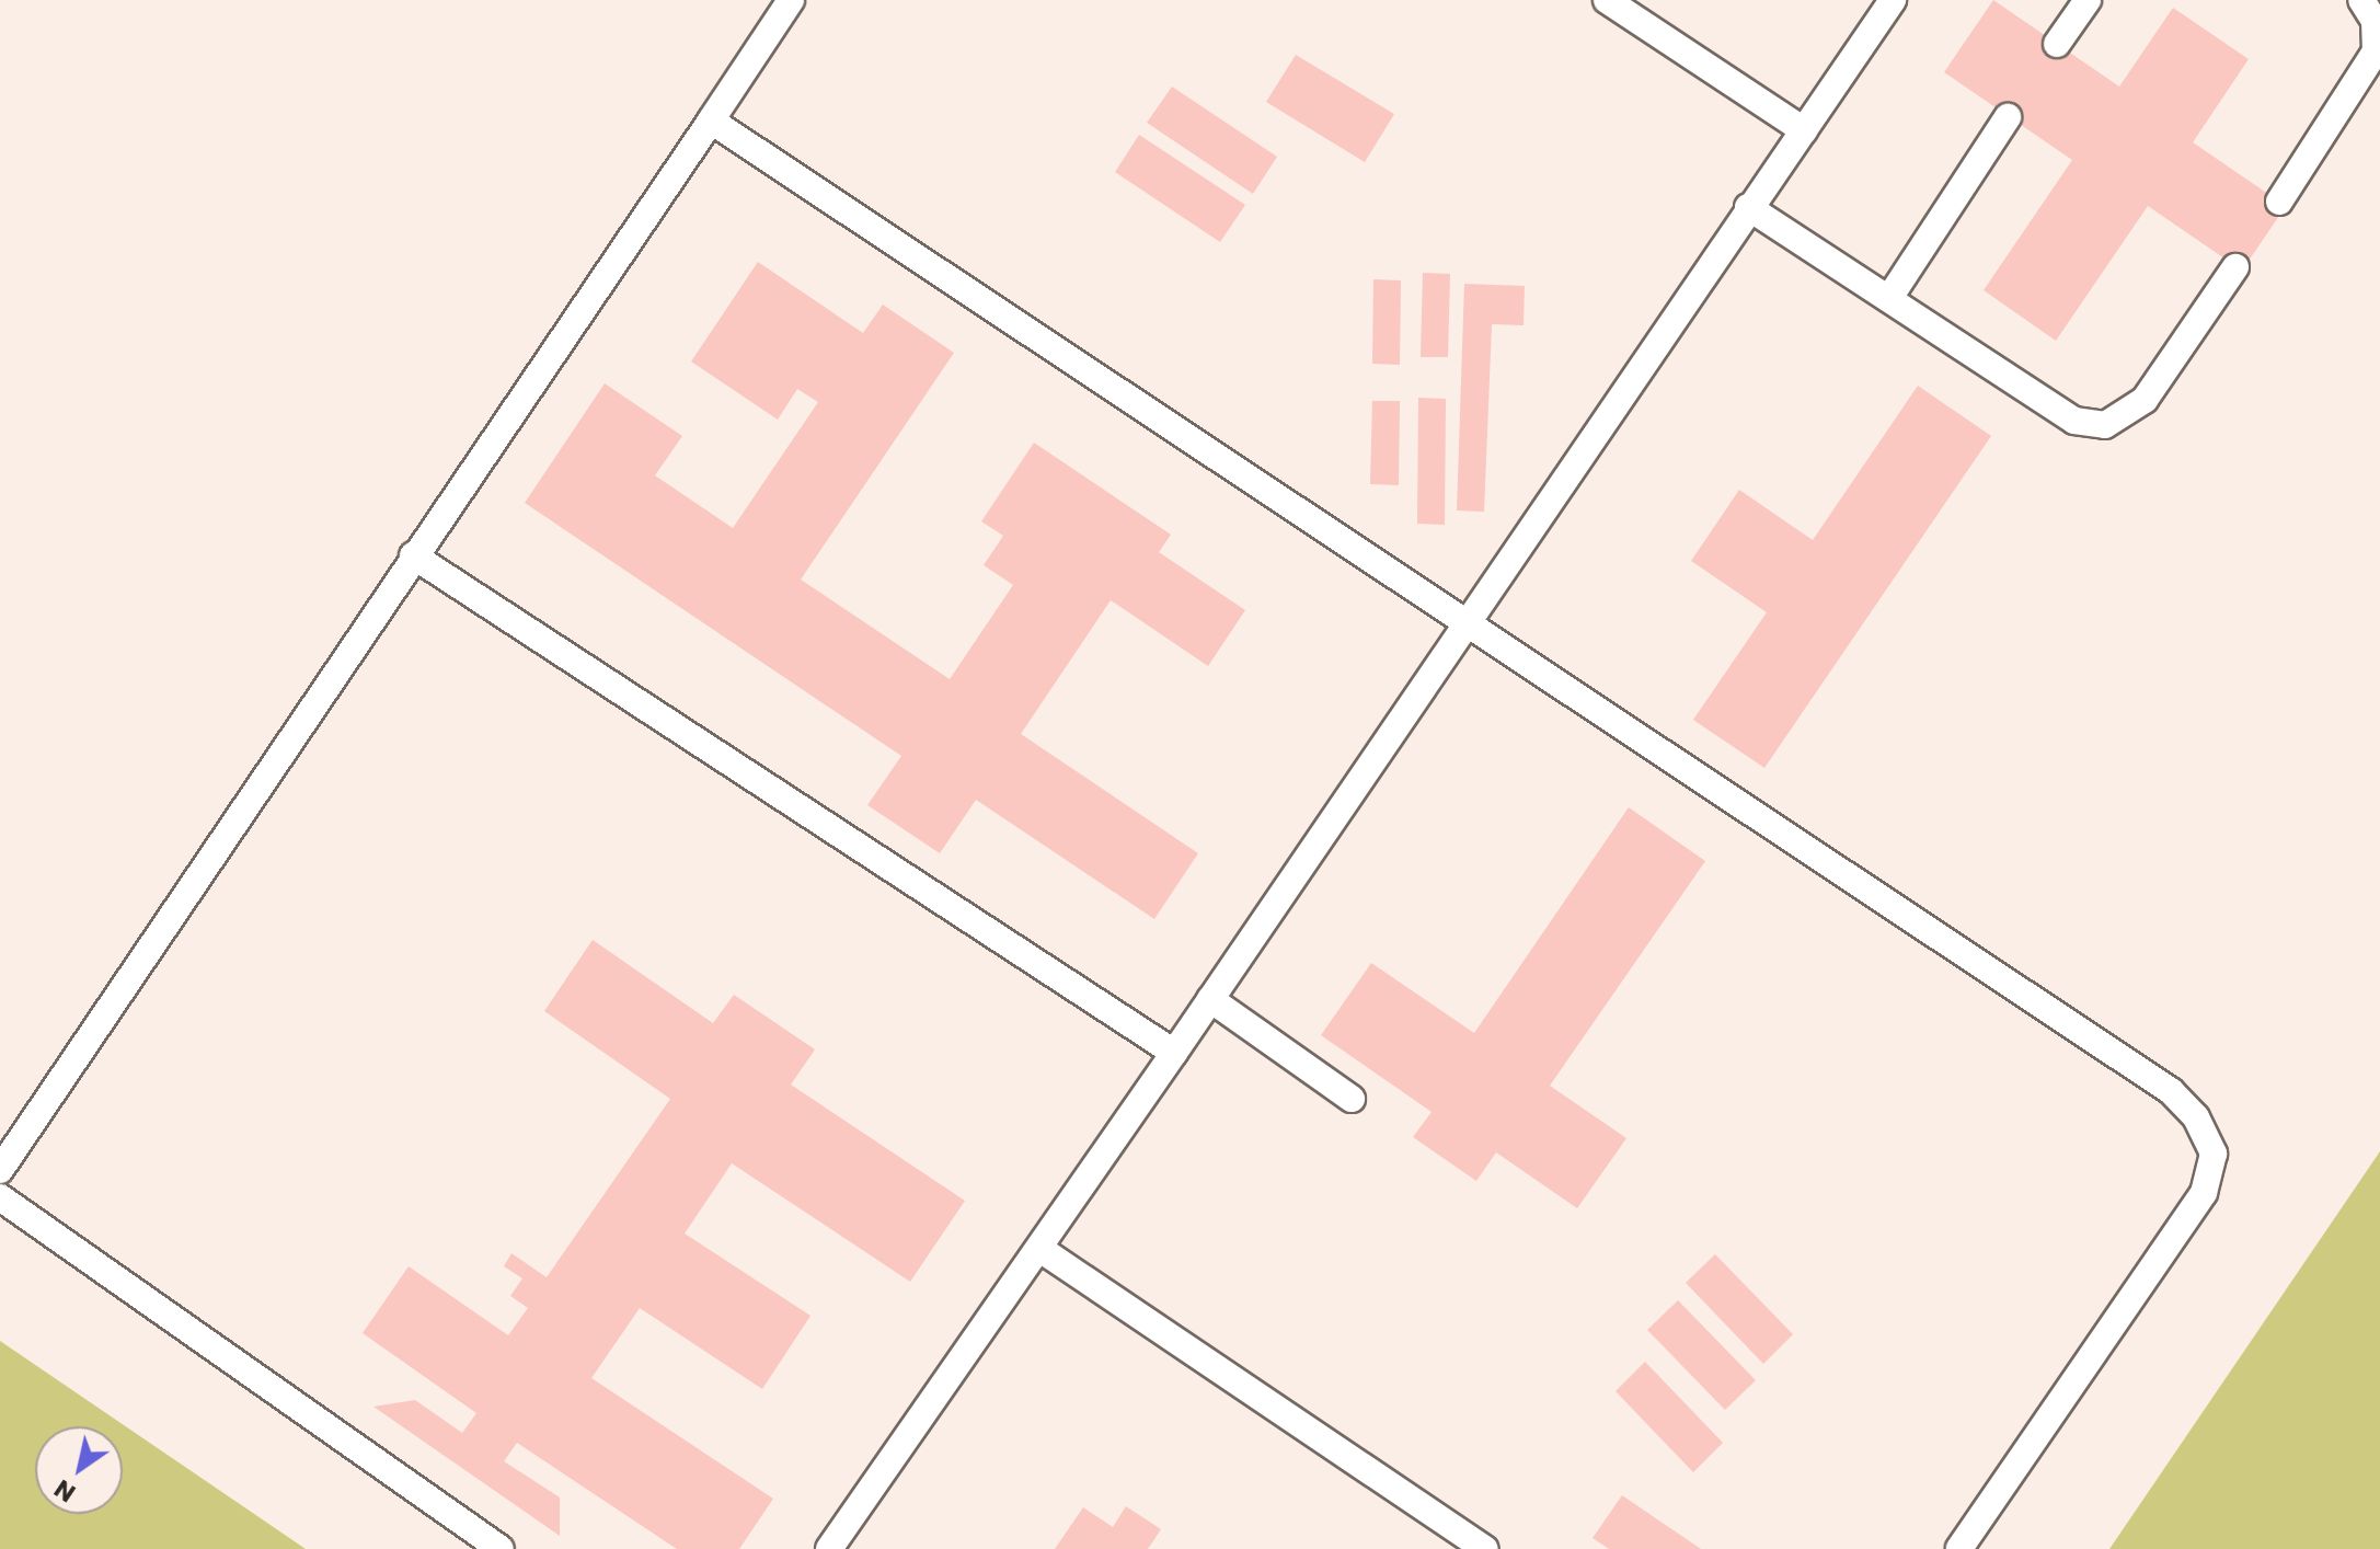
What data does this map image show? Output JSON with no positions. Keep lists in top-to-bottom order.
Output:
{
  "north": "bottom left"
}
